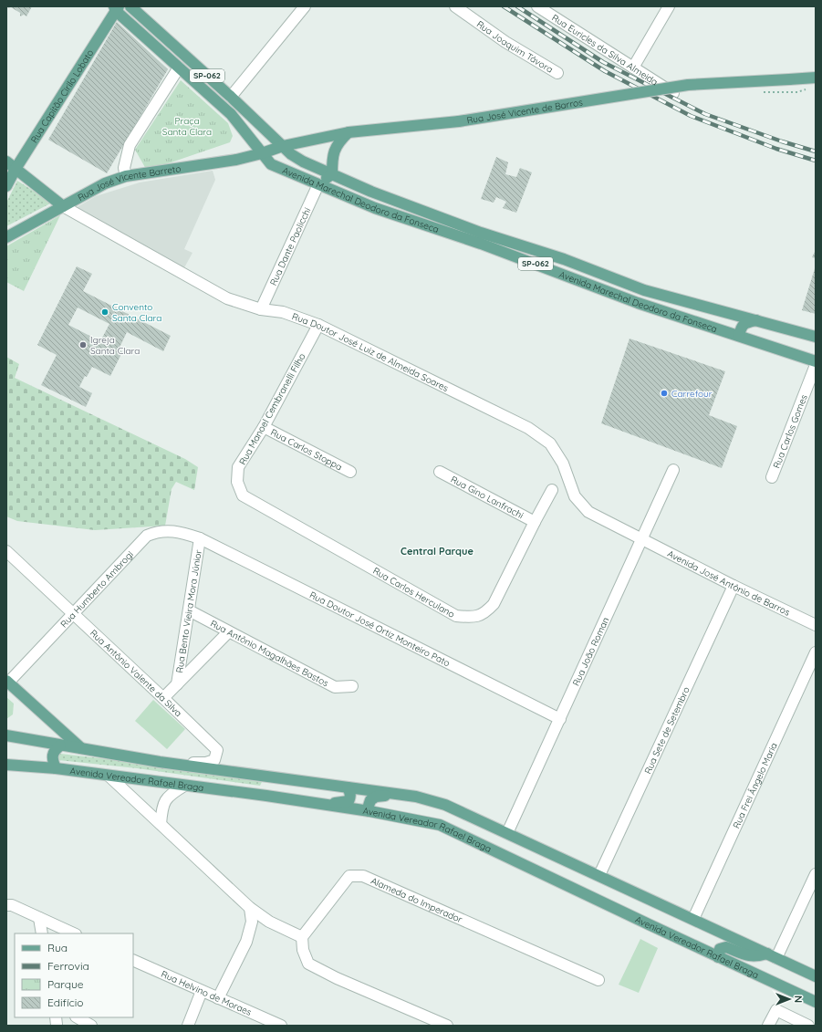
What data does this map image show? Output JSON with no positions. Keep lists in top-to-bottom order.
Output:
{
  "streets": {
    "main road": [
      "SP-062",
      "Rua Capitão Cirilo Lobato",
      "Rua José Vicente de Barros",
      "Rua José Vicente Barreto",
      "Avenida Marechal Deodoro da Fonseca",
      "Avenida Vereador Rafael Braga"
    ],
    "street": [
      "Rua Joaquim Távora",
      "Rua Euricles da Silva Almeida",
      "Rua Dante Paolicchi",
      "Rua Doutor José Luiz de Almeida Soares",
      "Rua Manoel Cembranelli Filho",
      "Rua Carlos Gomes",
      "Rua Carlos Stoppa",
      "Rua Gino Lanfrachi",
      "Avenida José Antônio de Barros",
      "Rua Humberto Ambrogi",
      "Rua Carlos Herculano",
      "Rua Bento Vieira Mora Júnior",
      "Rua Doutor José Ortiz Monteiro Pato",
      "Rua João Roman",
      "Rua Antônio Magalhães Bastos",
      "Rua Antônio Valente da Silva",
      "Rua Sete de Setembro",
      "Rua Frei Ângelo Maria",
      "Alameda do Imperador",
      "Rua Helvino de Moraes"
    ]
  },
  "crossings": [
    ["SP-062", "Rua Capitão Cirilo Lobato"],
    ["SP-062", "Rua José Vicente de Barros"],
    ["SP-062", "Rua José Vicente Barreto"],
    ["SP-062", "Avenida Marechal Deodoro da Fonseca"],
    ["Rua José Vicente de Barros", "Rua José Vicente Barreto"],
    ["Rua José Vicente de Barros", "Avenida Marechal Deodoro da Fonseca"],
    ["Rua José Vicente Barreto", "Avenida Marechal Deodoro da Fonseca"],
    ["Rua José Vicente Barreto", "Rua Doutor José Luiz de Almeida Soares"],
    ["Avenida Marechal Deodoro da Fonseca", "Rua Dante Paolicchi"],
    ["Rua Dante Paolicchi", "Rua Doutor José Luiz de Almeida Soares"],
    ["Rua Doutor José Luiz de Almeida Soares", "Rua Manoel Cembranelli Filho"],
    ["Rua Doutor José Luiz de Almeida Soares", "Avenida José Antônio de Barros"],
    ["Rua Doutor José Luiz de Almeida Soares", "Rua João Roman"],
    ["Rua Manoel Cembranelli Filho", "Rua Carlos Stoppa"],
    ["Rua Manoel Cembranelli Filho", "Rua Carlos Herculano"],
    ["Rua Gino Lanfrachi", "Rua Carlos Herculano"],
    ["Avenida José Antônio de Barros", "Rua João Roman"],
    ["Avenida José Antônio de Barros", "Rua Sete de Setembro"],
    ["Rua Humberto Ambrogi", "Rua Bento Vieira Mora Júnior"],
    ["Rua Humberto Ambrogi", "Rua Doutor José Ortiz Monteiro Pato"],
    ["Rua Humberto Ambrogi", "Rua Antônio Valente da Silva"],
    ["Rua Bento Vieira Mora Júnior", "Rua Doutor José Ortiz Monteiro Pato"],
    ["Rua Bento Vieira Mora Júnior", "Rua Antônio Magalhães Bastos"],
    ["Rua Doutor José Ortiz Monteiro Pato", "Rua João Roman"]
  ],
  "districts": ["Central Parque"],
  "parks": ["Praça Santa Clara"],
  "places": ["Convento Santa Clara", "Igreja Santa Clara", "Carrefour"],
  "legend": [
    "Rua",
    "Ferrovia",
    "Parque",
    "Edifício"
  ],
  "north": "right"
}
